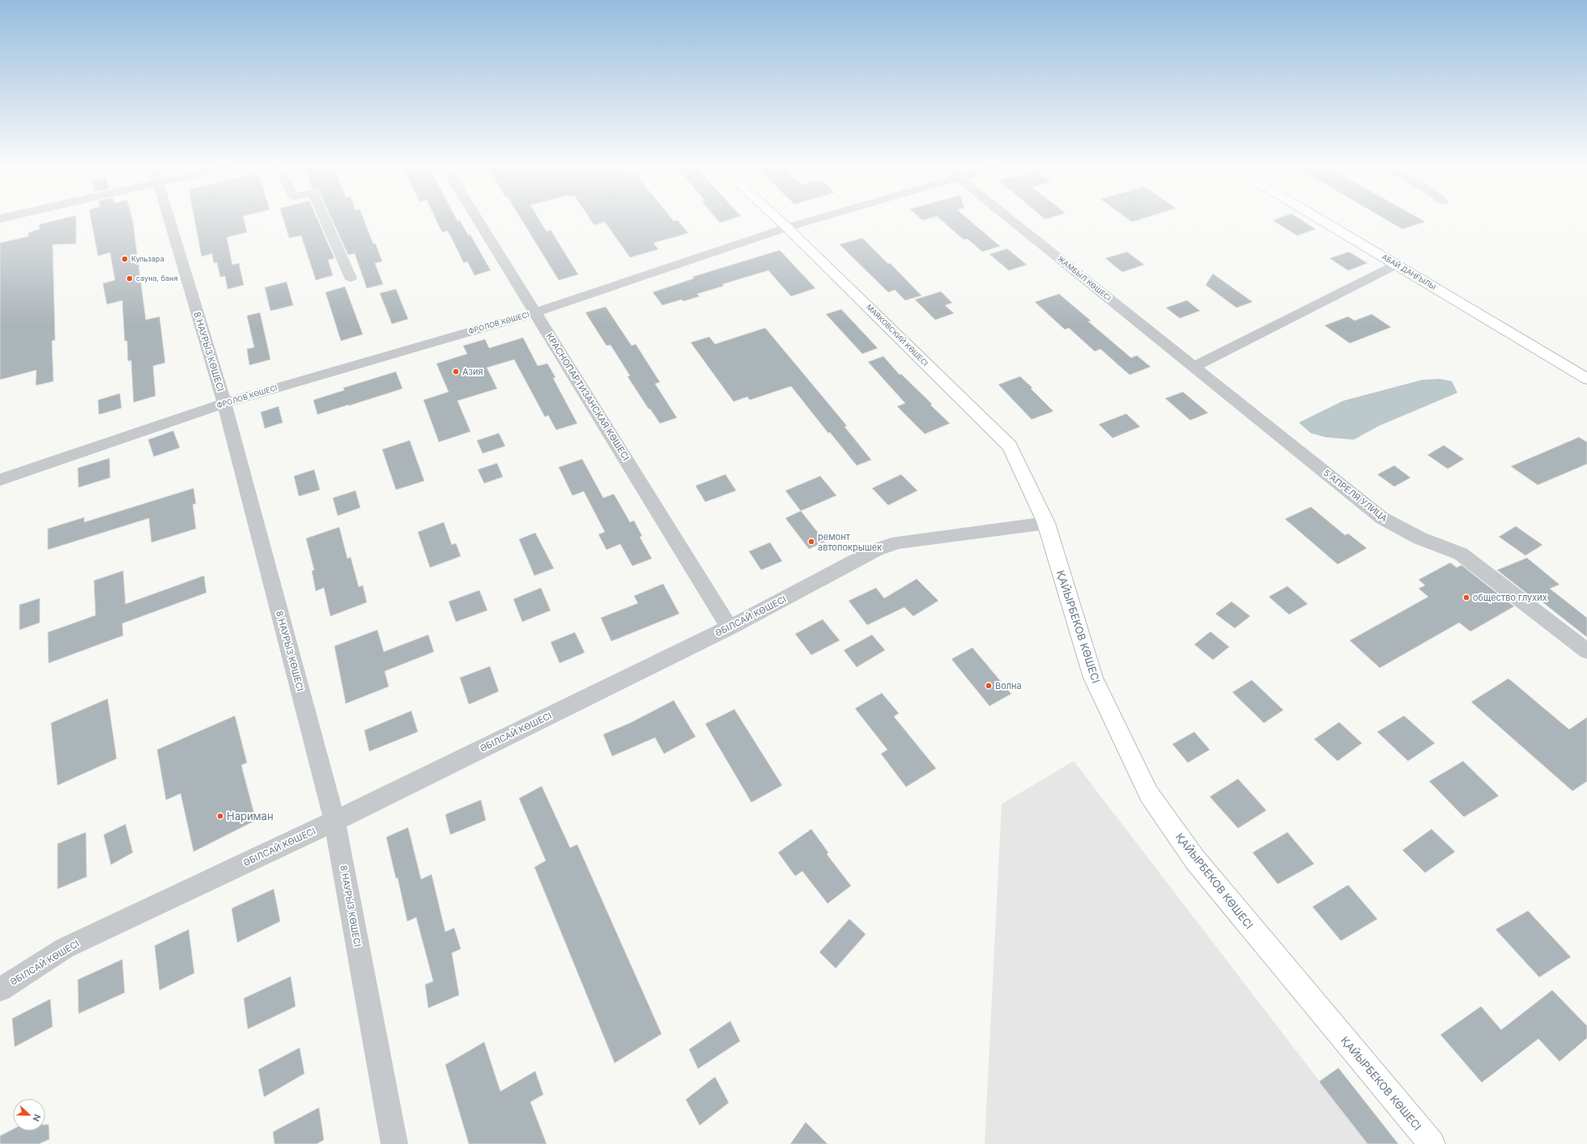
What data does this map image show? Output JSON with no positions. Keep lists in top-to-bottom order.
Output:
{
  "streets": {
    "main road": ["АБАЙ ДАҢҒЫЛЫ", "МАЯКОВСКИЙ КӨШЕСІ", "ҚАЙЫРБЕКОВ КӨШЕСІ"],
    "street": [
      "ЖАМБЫЛ КӨШЕСІ",
      "ФРОЛОВ КӨШЕСІ",
      "8 НАУРЫЗ КӨШЕСІ",
      "КРАСНОПАРТИЗАНСКАЯ КӨШЕСІ",
      "5 АПРЕЛЯ УЛИЦА",
      "ӘБІЛСАЙ КӨШЕСІ"
    ]
  },
  "crossings": [
    ["ЖАМБЫЛ КӨШЕСІ", "5 АПРЕЛЯ УЛИЦА"],
    ["ФРОЛОВ КӨШЕСІ", "МАЯКОВСКИЙ КӨШЕСІ"],
    ["ФРОЛОВ КӨШЕСІ", "8 НАУРЫЗ КӨШЕСІ"],
    ["ФРОЛОВ КӨШЕСІ", "КРАСНОПАРТИЗАНСКАЯ КӨШЕСІ"],
    ["МАЯКОВСКИЙ КӨШЕСІ", "ӘБІЛСАЙ КӨШЕСІ"],
    ["МАЯКОВСКИЙ КӨШЕСІ", "ҚАЙЫРБЕКОВ КӨШЕСІ"],
    ["8 НАУРЫЗ КӨШЕСІ", "ӘБІЛСАЙ КӨШЕСІ"],
    ["КРАСНОПАРТИЗАНСКАЯ КӨШЕСІ", "ӘБІЛСАЙ КӨШЕСІ"],
    ["ӘБІЛСАЙ КӨШЕСІ", "ҚАЙЫРБЕКОВ КӨШЕСІ"]
  ],
  "places": [
    "Кульзара",
    "сауна, баня",
    "Азия",
    "ремонт автопокрышек",
    "общество глухих",
    "Волна",
    "Нариман"
  ],
  "north": "right"
}
